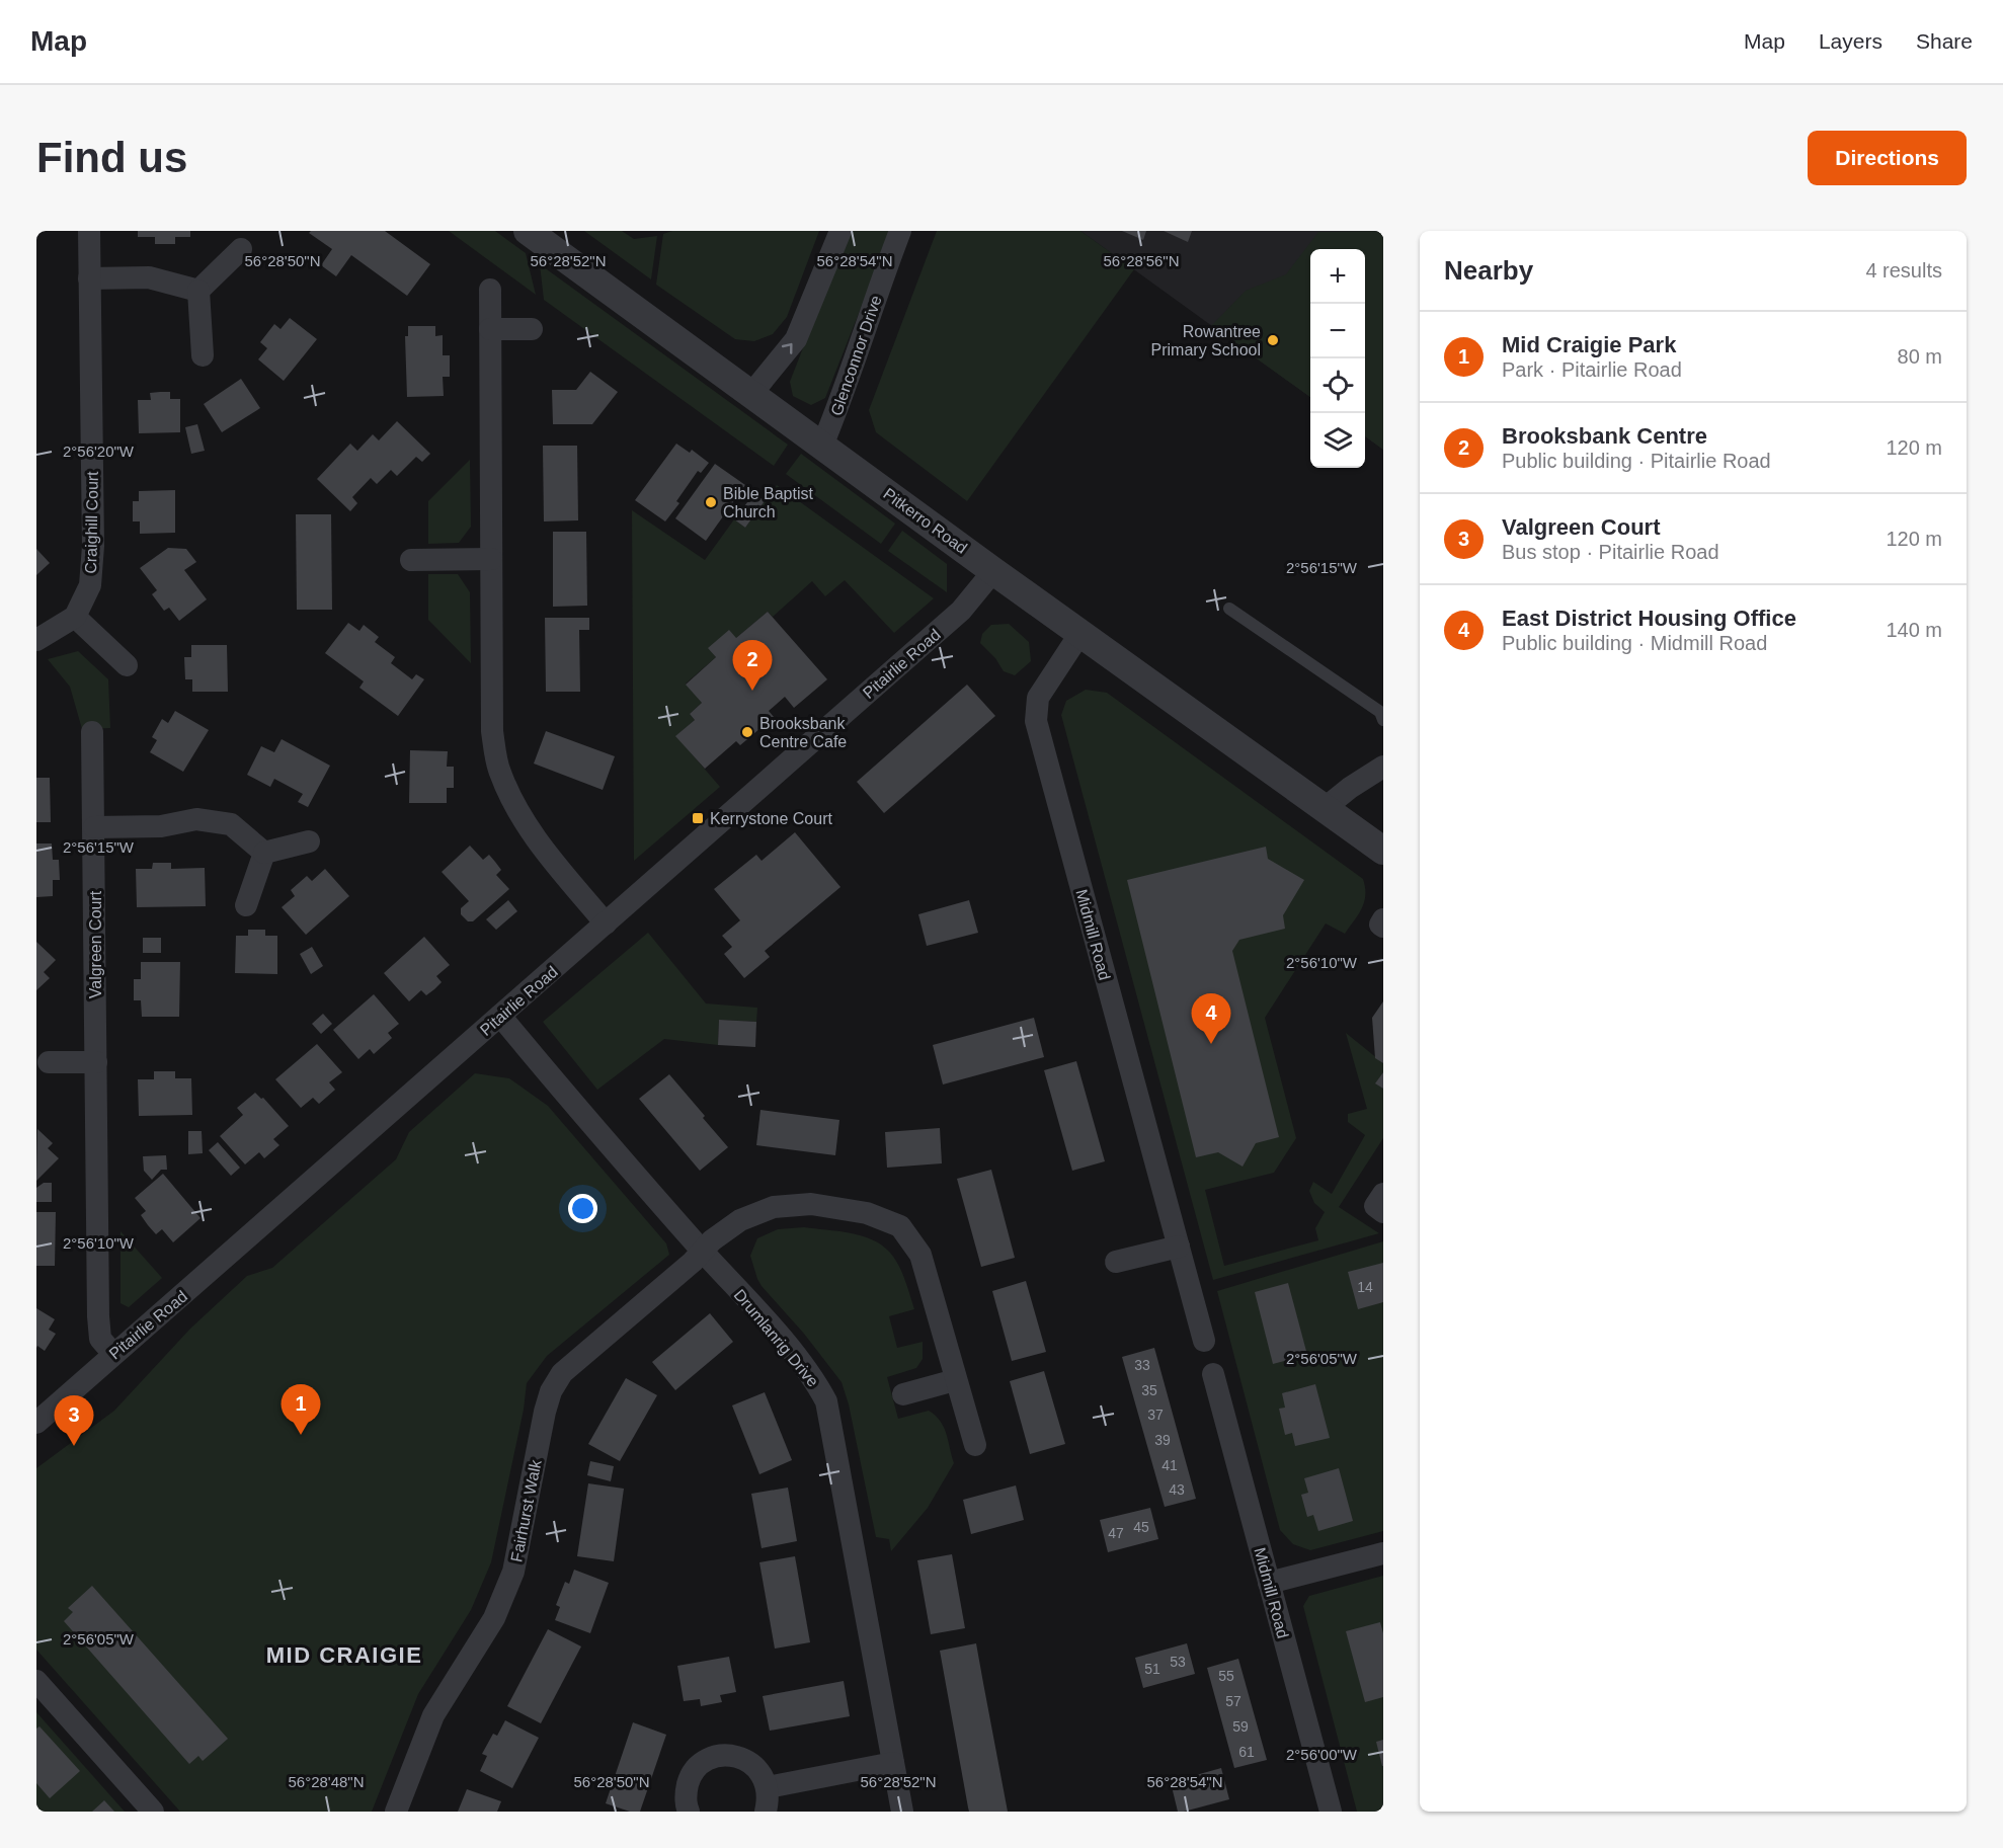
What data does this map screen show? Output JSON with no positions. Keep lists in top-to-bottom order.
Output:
{
  "streets": {
    "street": [
      "Glenconnor Drive",
      "Pitkerro Road",
      "Craighill Court",
      "Pitairlie Road",
      "Midmill Road",
      "Valgreen Court",
      "Drumlanrig Drive",
      "Fairhurst Walk"
    ]
  },
  "crossings": [
    ["Glenconnor Drive", "Pitkerro Road"],
    ["Pitkerro Road", "Pitairlie Road"],
    ["Pitkerro Road", "Midmill Road"],
    ["Pitairlie Road", "Valgreen Court"],
    ["Pitairlie Road", "Drumlanrig Drive"],
    ["Drumlanrig Drive", "Fairhurst Walk"]
  ],
  "districts": ["MID CRAIGIE"],
  "places": {
    "other": ["Rowantree Primary School", "Bible Baptist Church", "Brooksbank Centre Cafe"],
    "transit": ["Kerrystone Court"]
  },
  "house_numbers": [
    "14",
    "33",
    "35",
    "37",
    "39",
    "41",
    "43",
    "45",
    "47",
    "53",
    "51",
    "55",
    "57",
    "59",
    "61"
  ],
  "page": {
    "header": "Map",
    "nav": ["Map", "Layers", "Share"],
    "buttons": "Directions",
    "title": "Find us",
    "heading": ["Nearby", "4 results"],
    "map_buttons": ["+", "−"],
    "list": [
      {
        "mark": "1",
        "name": "Mid Craigie Park",
        "note": "Park · Pitairlie Road",
        "value": "80 m"
      },
      {
        "mark": "2",
        "name": "Brooksbank Centre",
        "note": "Public building · Pitairlie Road",
        "value": "120 m"
      },
      {
        "mark": "3",
        "name": "Valgreen Court",
        "note": "Bus stop · Pitairlie Road",
        "value": "120 m"
      },
      {
        "mark": "4",
        "name": "East District Housing Office",
        "note": "Public building · Midmill Road",
        "value": "140 m"
      }
    ],
    "pins": [
      "2",
      "4",
      "1",
      "3"
    ]
  },
  "coordinates": [
    "56°28'50\"N",
    "56°28'52\"N",
    "56°28'54\"N",
    "56°28'56\"N",
    "2°56'20\"W",
    "2°56'15\"W",
    "2°56'10\"W",
    "2°56'05\"W",
    "2°56'00\"W",
    "56°28'48\"N"
  ]
}
